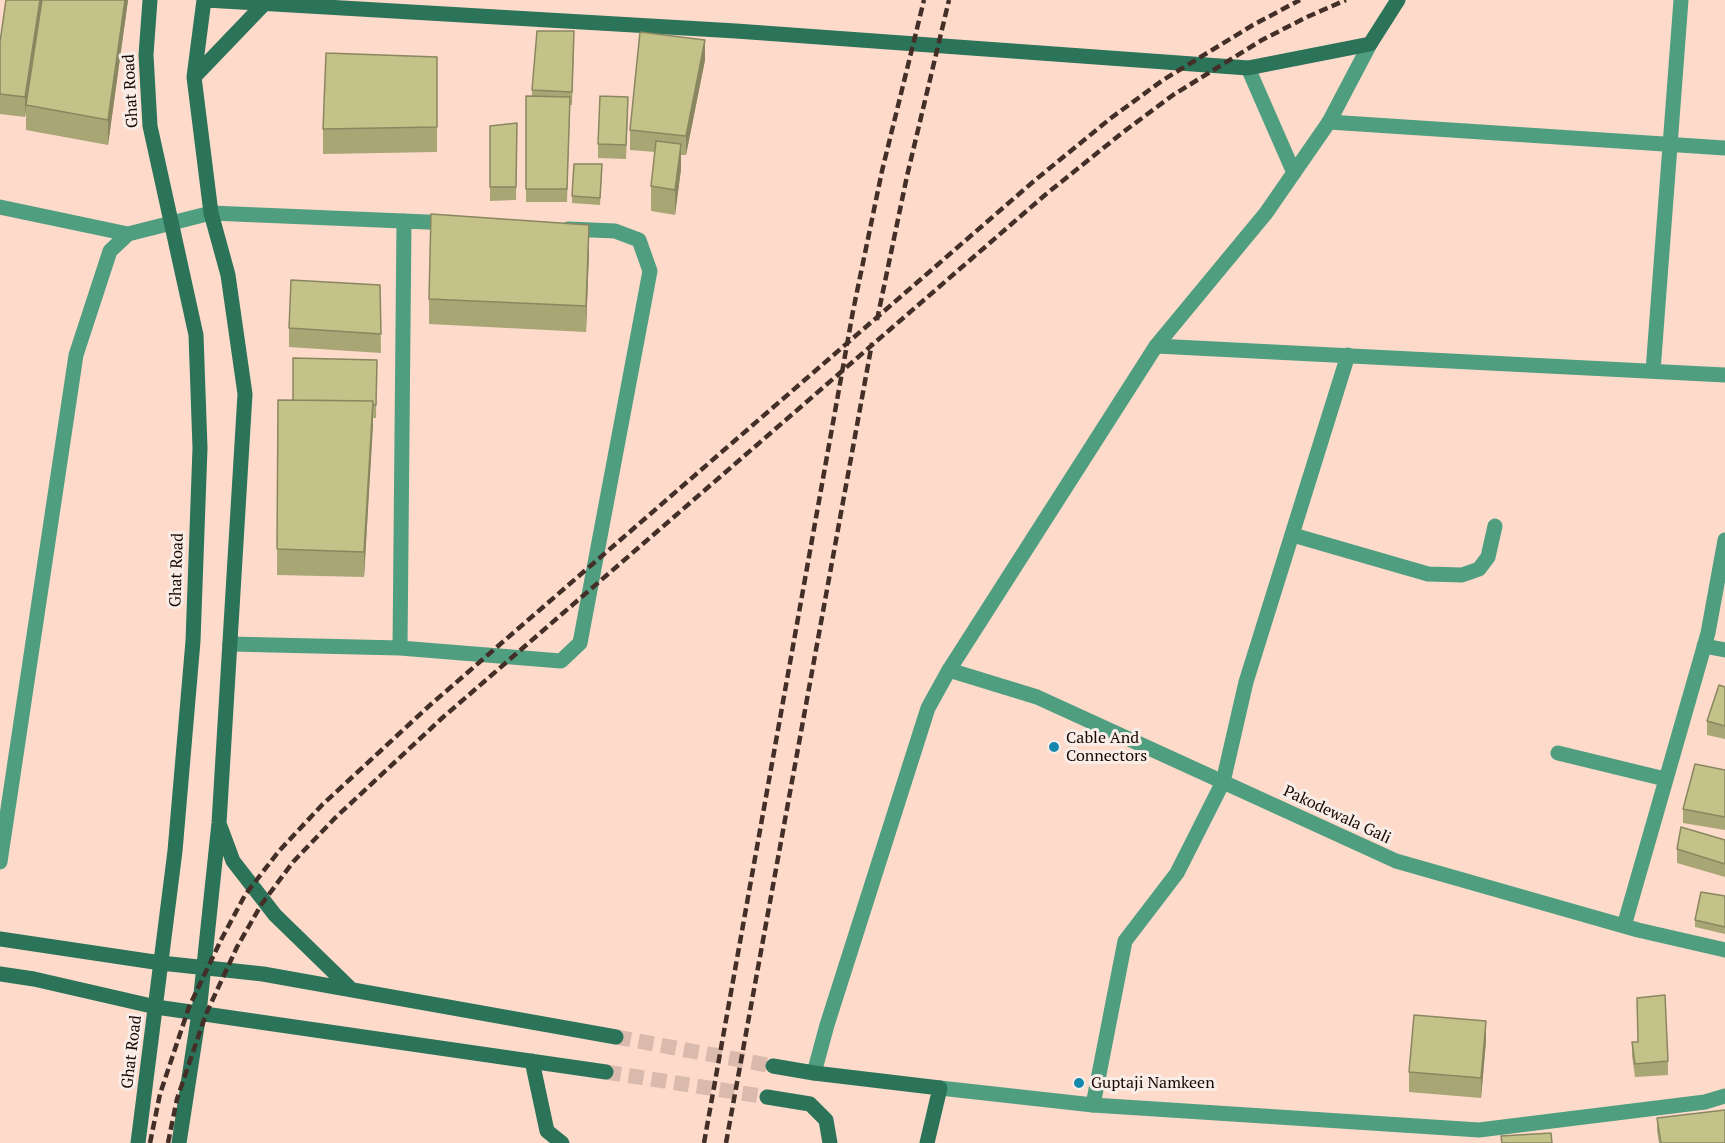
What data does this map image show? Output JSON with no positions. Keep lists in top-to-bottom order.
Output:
{
  "streets": {
    "main road": ["Ghat Road"],
    "street": ["Pakodewala Gali"]
  },
  "places": ["Cable And Connectors", "Guptaji Namkeen"]
}
